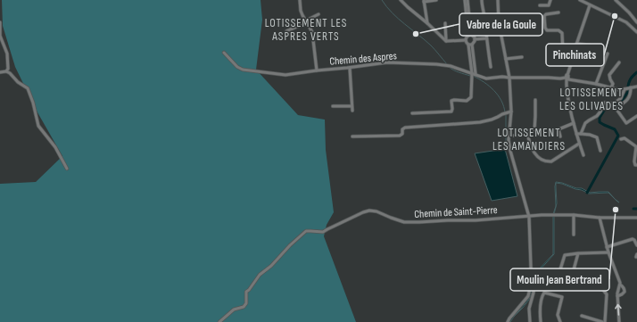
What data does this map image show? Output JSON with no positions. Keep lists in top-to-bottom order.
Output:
{
  "streets": {
    "street": ["Chemin des Aspres", "Chemin de Saint-Pierre"]
  },
  "districts": ["LOTISSEMENT LES ASPRES VERTS", "LOTISSEMENT LES OLIVADES", "LOTISSEMENT LES AMANDIERS"],
  "places": ["Pinchinats", "Vabre de la Goule", "Moulin Jean Bertrand"]
}
